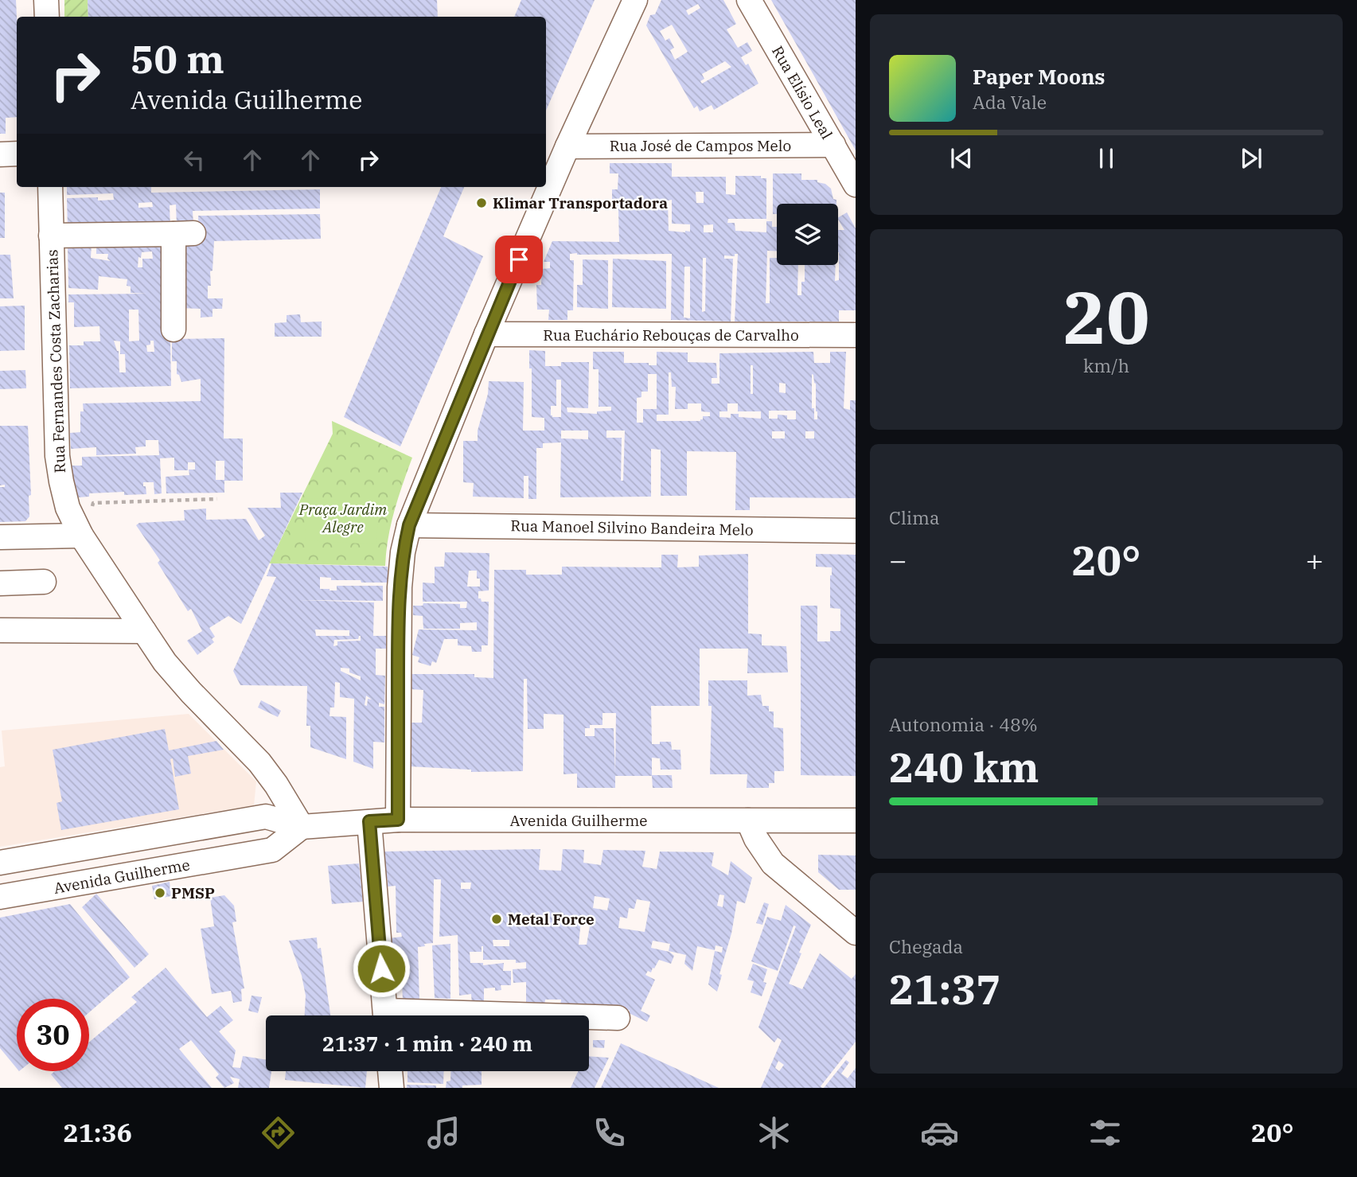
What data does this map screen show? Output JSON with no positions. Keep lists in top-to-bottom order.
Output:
{
  "streets": {
    "street": [
      "Rua Elísio Leal",
      "Rua José de Campos Melo",
      "Rua Euchário Rebouças de Carvalho",
      "Rua Fernandes Costa Zacharias",
      "Rua Manoel Silvino Bandeira Melo",
      "Avenida Guilherme"
    ]
  },
  "crossings": [
    ["Rua Elísio Leal", "Rua José de Campos Melo"],
    ["Rua Fernandes Costa Zacharias", "Avenida Guilherme"]
  ],
  "parks": ["Praça Jardim Alegre"],
  "places": ["Klimar Transportadora", "PMSP", "Metal Force"],
  "page": {
    "turn": ["50 m", "Avenida Guilherme"],
    "song": ["Paper Moons", "Ada Vale"],
    "tile": [
      ["20", "km/h"],
      "Clima",
      ["Autonomia · 48%", "240 km"],
      ["Chegada", "21:37"]
    ],
    "heat": ["−", "20°", "+"],
    "limit": "30",
    "trip": "21:37 · 1 min · 240 m",
    "tabs": ["21:36", "20°"]
  }
}
